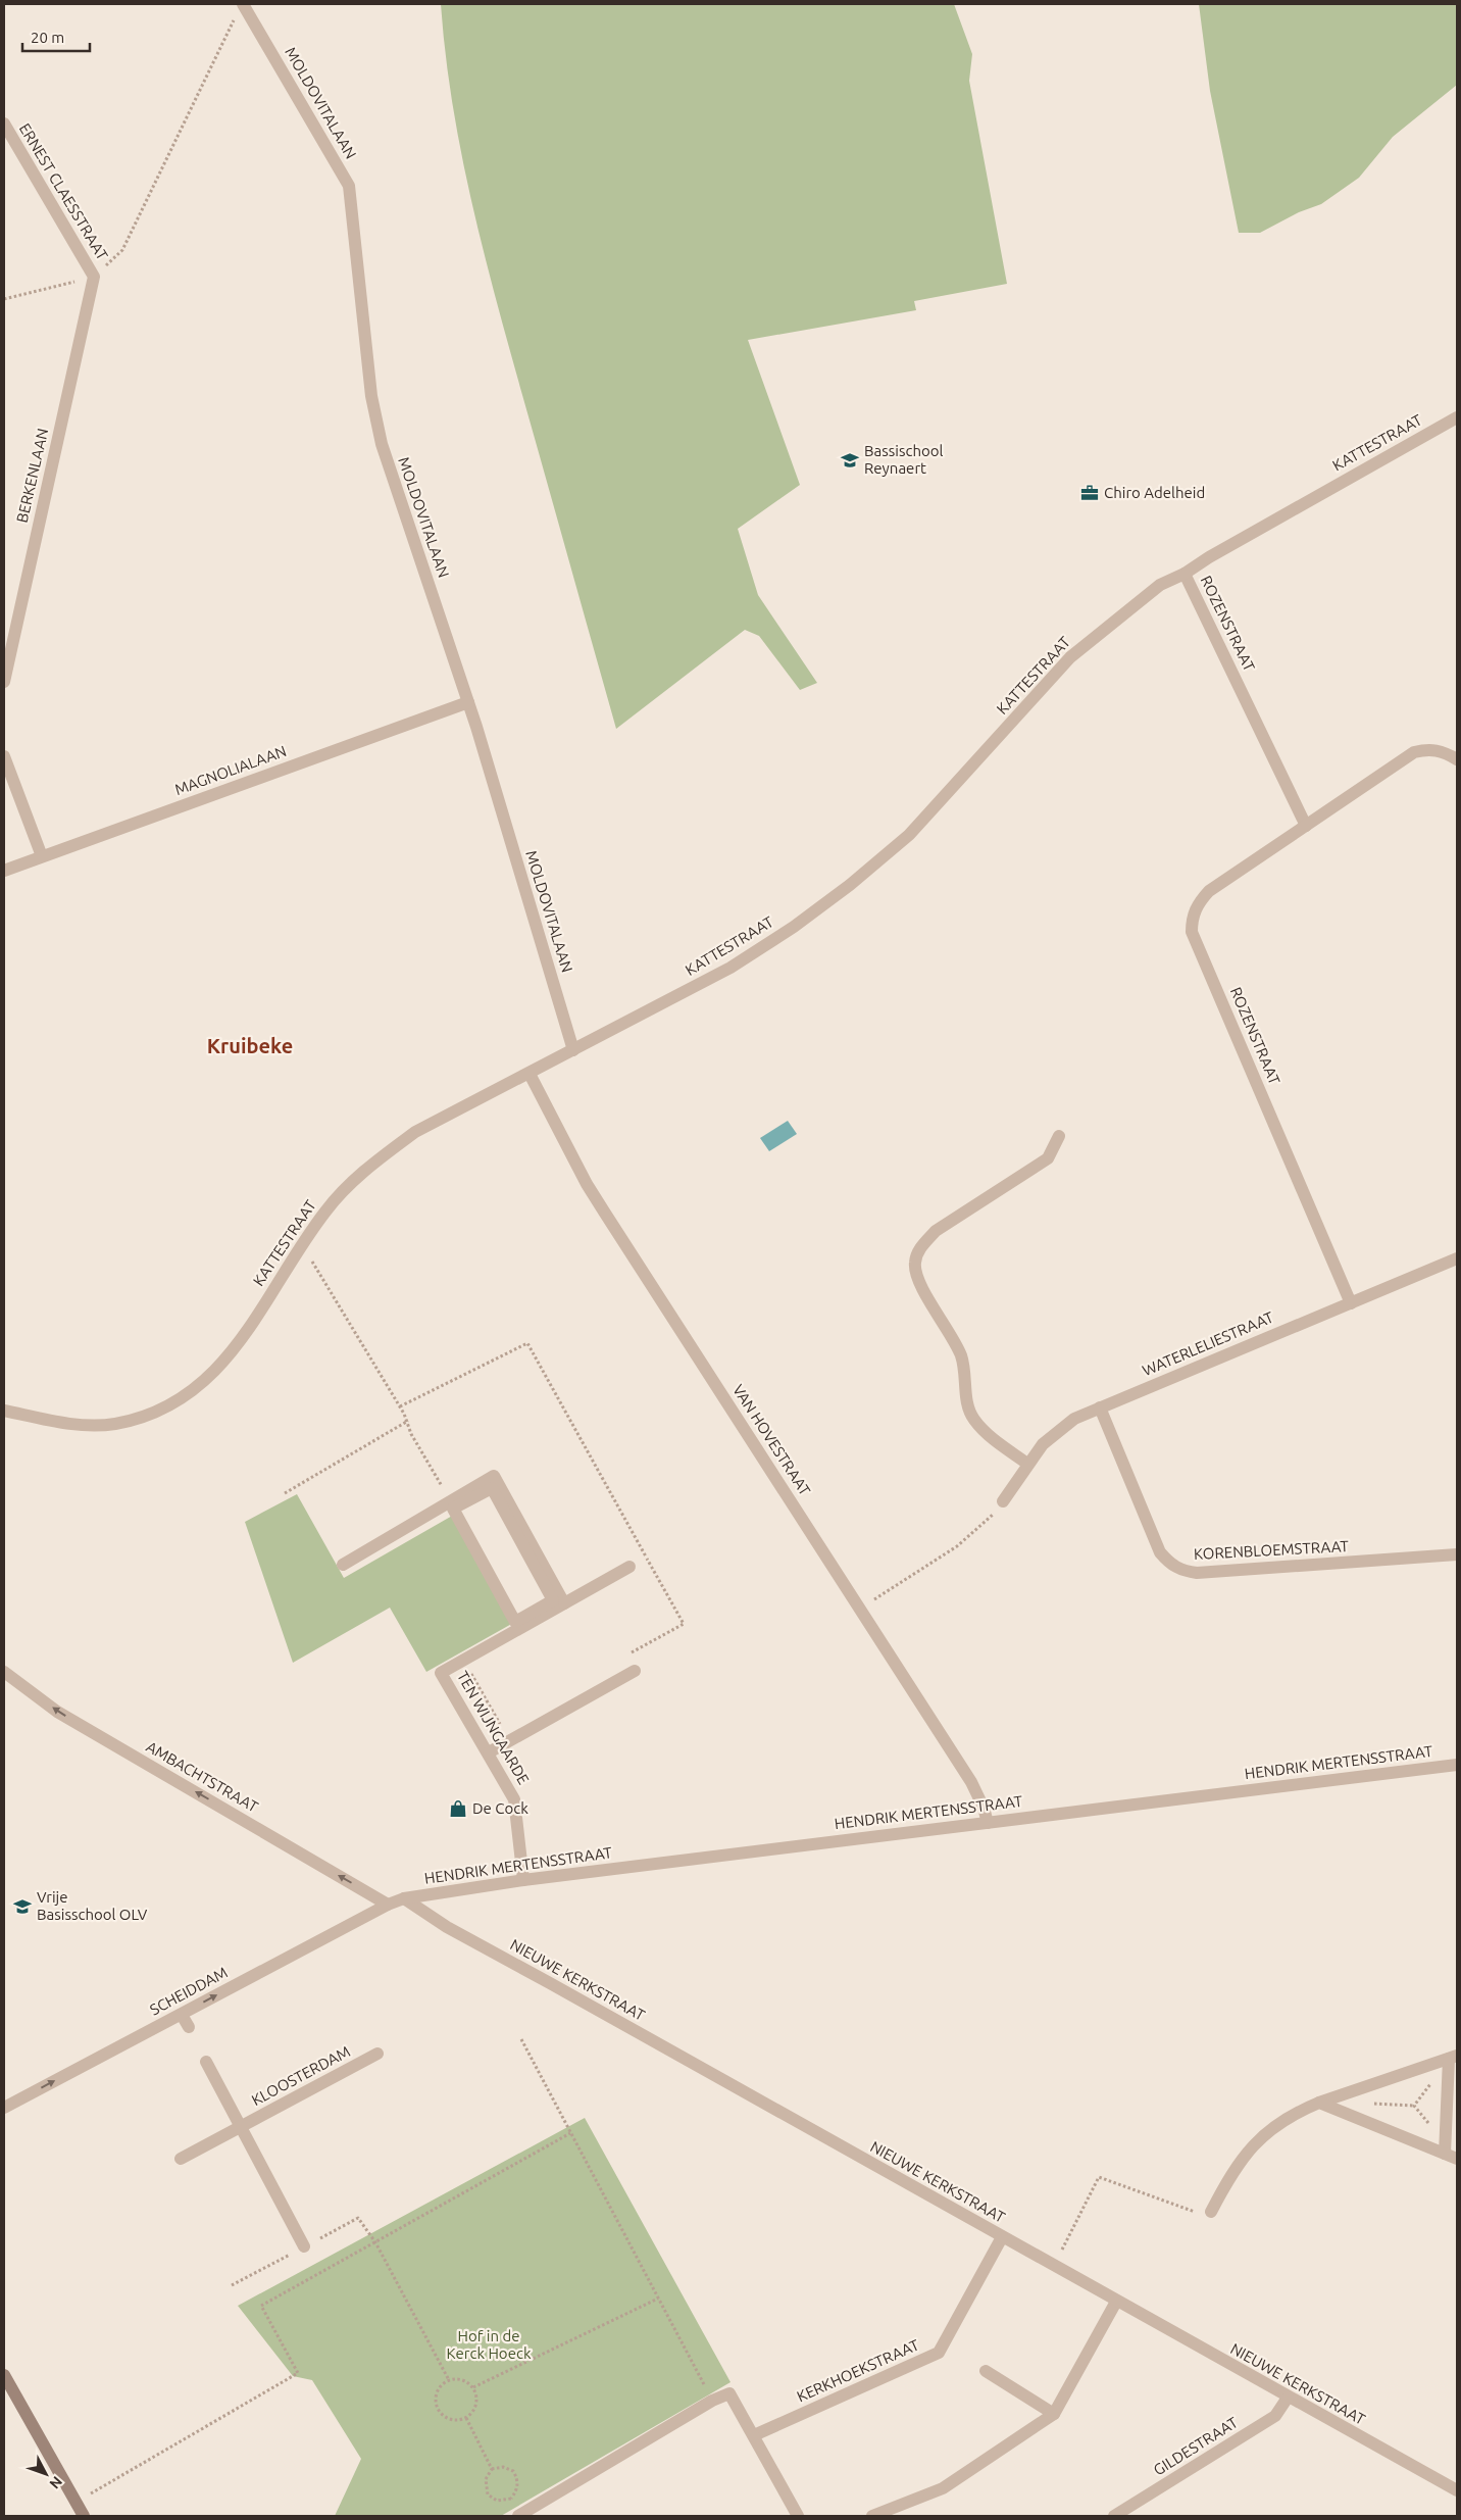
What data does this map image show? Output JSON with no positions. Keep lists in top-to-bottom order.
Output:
{
  "streets": {
    "street": [
      "MOLDOVITALAAN",
      "ERNEST CLAESSTRAAT",
      "KATTESTRAAT",
      "BERKENLAAN",
      "ROZENSTRAAT",
      "MAGNOLIALAAN",
      "WATERLELIESTRAAT",
      "VAN HOVESTRAAT",
      "KORENBLOEMSTRAAT",
      "TEN WIJNGAARDE",
      "HENDRIK MERTENSSTRAAT",
      "AMBACHTSTRAAT",
      "NIEUWE KERKSTRAAT",
      "SCHEIDDAM",
      "KLOOSTERDAM",
      "KERKHOEKSTRAAT",
      "GILDESTRAAT"
    ]
  },
  "crossings": [
    ["MOLDOVITALAAN", "KATTESTRAAT"],
    ["MOLDOVITALAAN", "MAGNOLIALAAN"],
    ["ERNEST CLAESSTRAAT", "BERKENLAAN"],
    ["KATTESTRAAT", "ROZENSTRAAT"],
    ["KATTESTRAAT", "VAN HOVESTRAAT"],
    ["ROZENSTRAAT", "WATERLELIESTRAAT"],
    ["WATERLELIESTRAAT", "KORENBLOEMSTRAAT"],
    ["VAN HOVESTRAAT", "HENDRIK MERTENSSTRAAT"],
    ["TEN WIJNGAARDE", "HENDRIK MERTENSSTRAAT"],
    ["HENDRIK MERTENSSTRAAT", "AMBACHTSTRAAT"],
    ["HENDRIK MERTENSSTRAAT", "NIEUWE KERKSTRAAT"],
    ["HENDRIK MERTENSSTRAAT", "SCHEIDDAM"],
    ["AMBACHTSTRAAT", "SCHEIDDAM"],
    ["NIEUWE KERKSTRAAT", "KERKHOEKSTRAAT"],
    ["NIEUWE KERKSTRAAT", "GILDESTRAAT"]
  ],
  "one_way": ["AMBACHTSTRAAT", "SCHEIDDAM"],
  "districts": ["Kruibeke"],
  "parks": ["Hof in de Kerck Hoeck"],
  "places": {
    "school or university": ["Bassischool Reynaert", "Vrije Basisschool OLV"],
    "office": ["Chiro Adelheid"],
    "shop": ["De Cock"]
  },
  "scale_bar": "20 m",
  "north": "bottom right"
}
